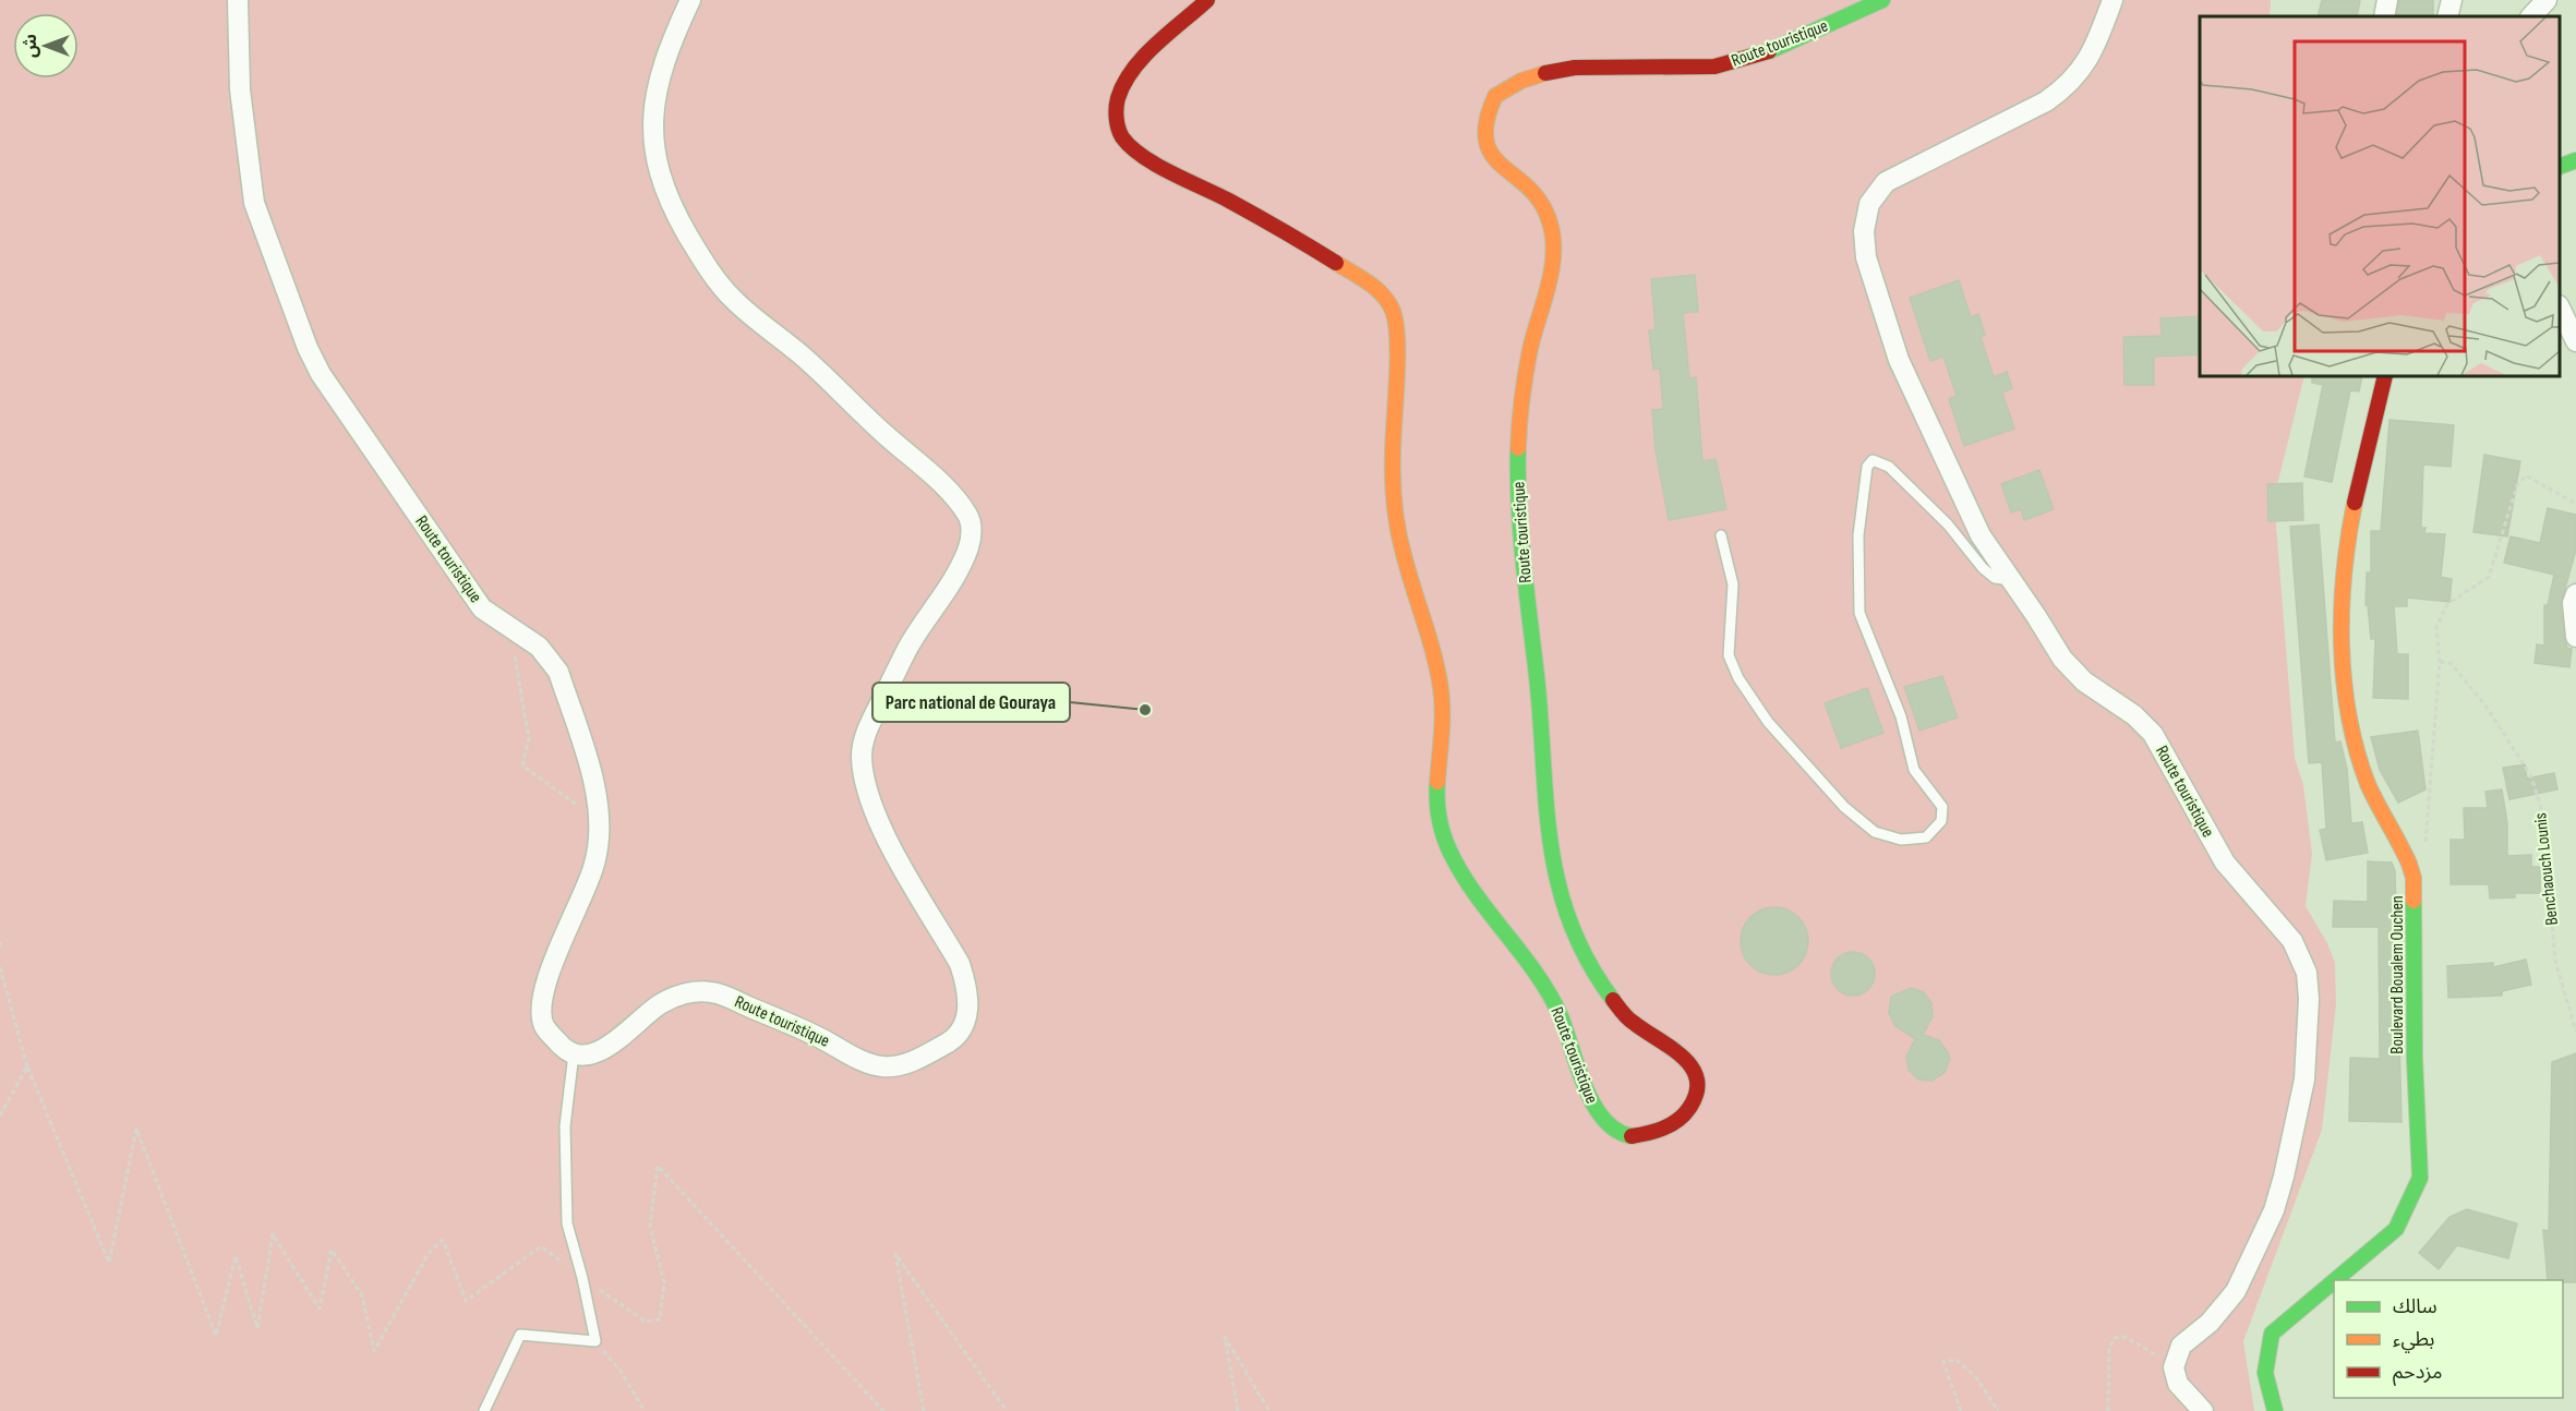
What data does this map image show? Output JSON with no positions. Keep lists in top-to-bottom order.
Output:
{
  "streets": {
    "street": ["Route touristique", "Boulevard Boualem Ouchen"],
    "path": ["Benchaouch Lounis"]
  },
  "places": ["Parc national de Gouraya"],
  "legend": ["سالك", "بطيء", "مزدحم"],
  "north": "left"
}
